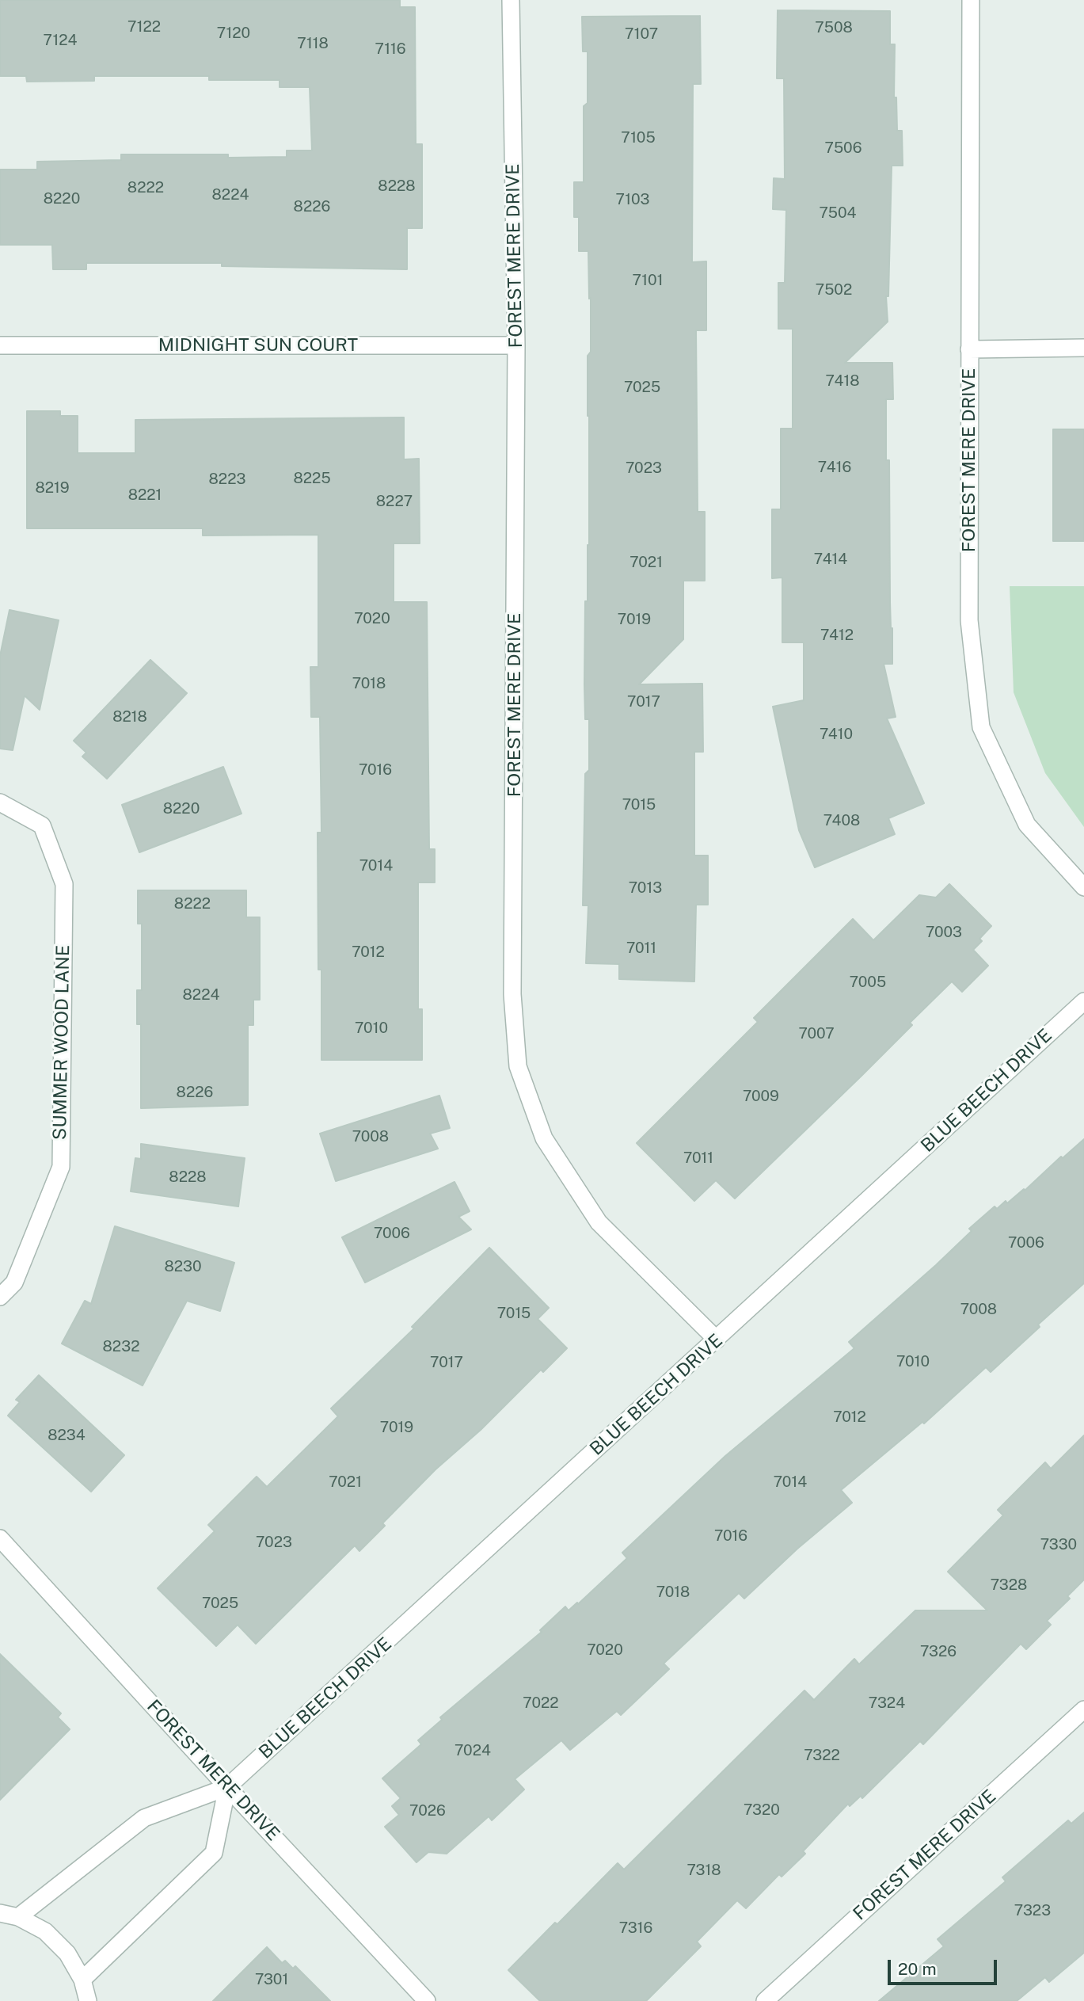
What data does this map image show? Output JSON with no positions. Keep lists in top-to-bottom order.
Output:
{
  "streets": {
    "street": [
      "FOREST MERE DRIVE",
      "MIDNIGHT SUN COURT",
      "SUMMER WOOD LANE",
      "BLUE BEECH DRIVE"
    ]
  },
  "crossings": [
    ["FOREST MERE DRIVE", "MIDNIGHT SUN COURT"],
    ["FOREST MERE DRIVE", "BLUE BEECH DRIVE"]
  ],
  "house_numbers": [
    "7122",
    "7508",
    "7120",
    "7107",
    "7124",
    "7118",
    "7116",
    "7105",
    "7506",
    "8228",
    "8222",
    "8224",
    "8220",
    "7103",
    "8226",
    "7504",
    "7101",
    "7502",
    "7418",
    "7025",
    "7416",
    "7023",
    "8225",
    "8223",
    "8219",
    "8221",
    "8227",
    "7414",
    "7021",
    "7020",
    "7019",
    "7412",
    "7018",
    "7017",
    "8218",
    "7410",
    "7016",
    "7015",
    "8220",
    "7408",
    "7014",
    "7013",
    "8222",
    "7003",
    "7011",
    "7012",
    "7005",
    "8224",
    "7010",
    "7007",
    "8226",
    "7009",
    "7008",
    "7011",
    "8228",
    "7006",
    "7006",
    "8230",
    "7008",
    "7015",
    "8232",
    "7010",
    "7017",
    "7012",
    "7019",
    "8234",
    "7021",
    "7014",
    "7016",
    "7023",
    "7330",
    "7328",
    "7018",
    "7025",
    "7020",
    "7326",
    "7022",
    "7324",
    "7024",
    "7322",
    "7320",
    "7026",
    "7318",
    "7323",
    "7316",
    "7301"
  ],
  "scale_bar": "20 m"
}
